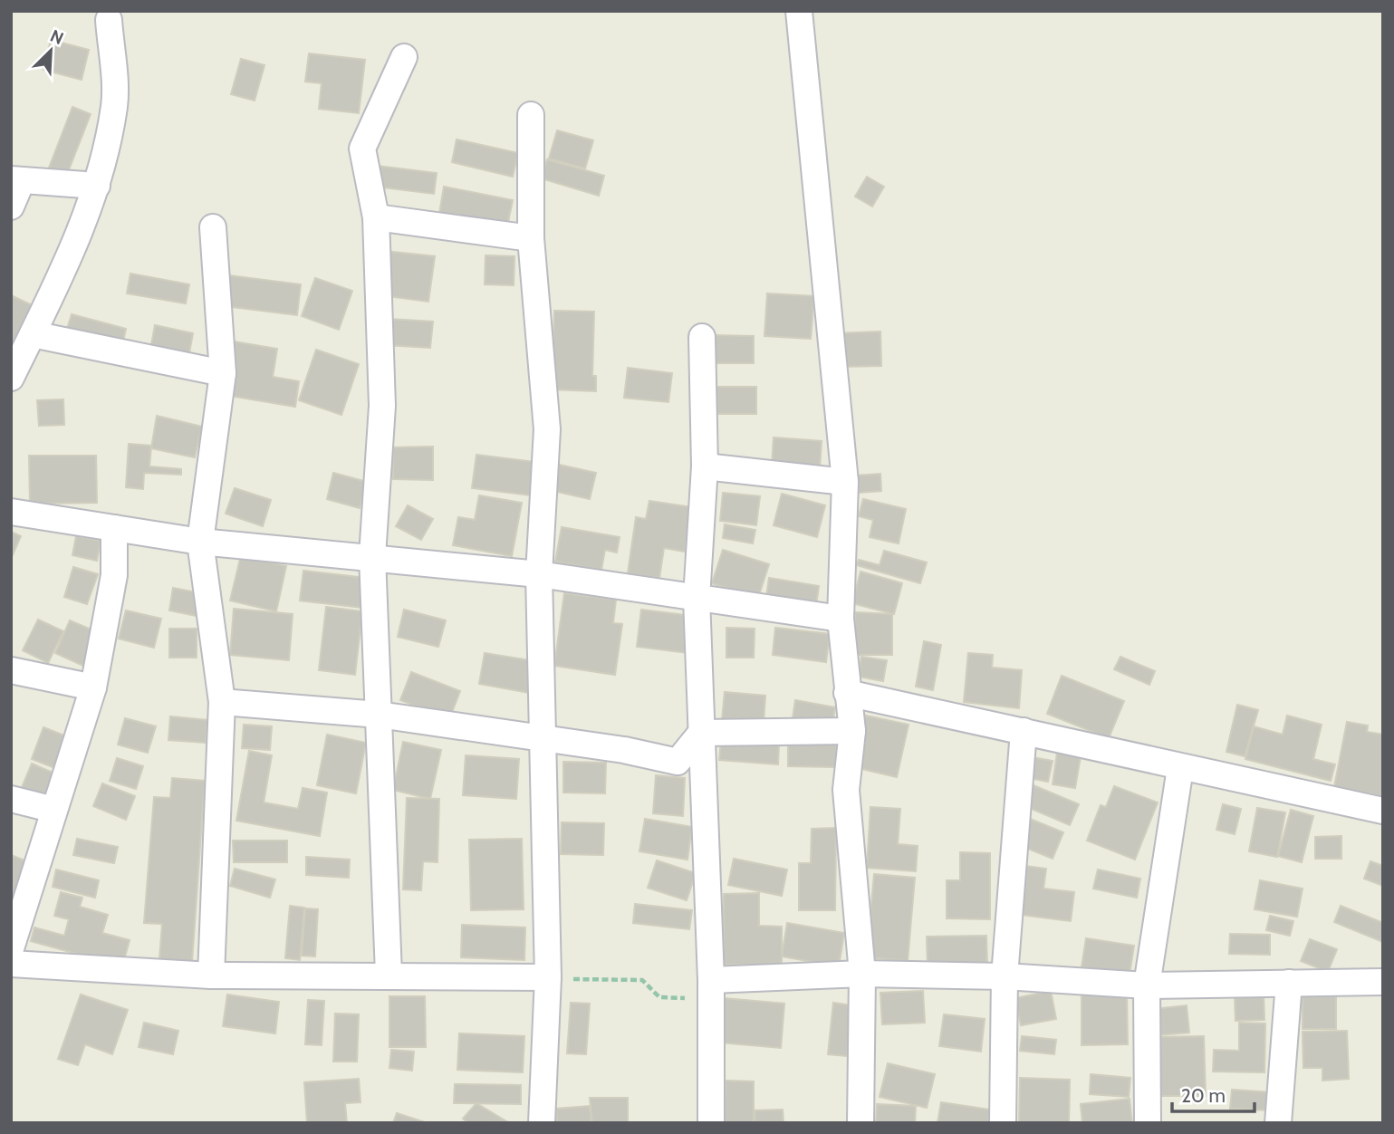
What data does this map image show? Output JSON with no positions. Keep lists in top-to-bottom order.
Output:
{
  "scale_bar": "20 m",
  "north": "top right"
}
